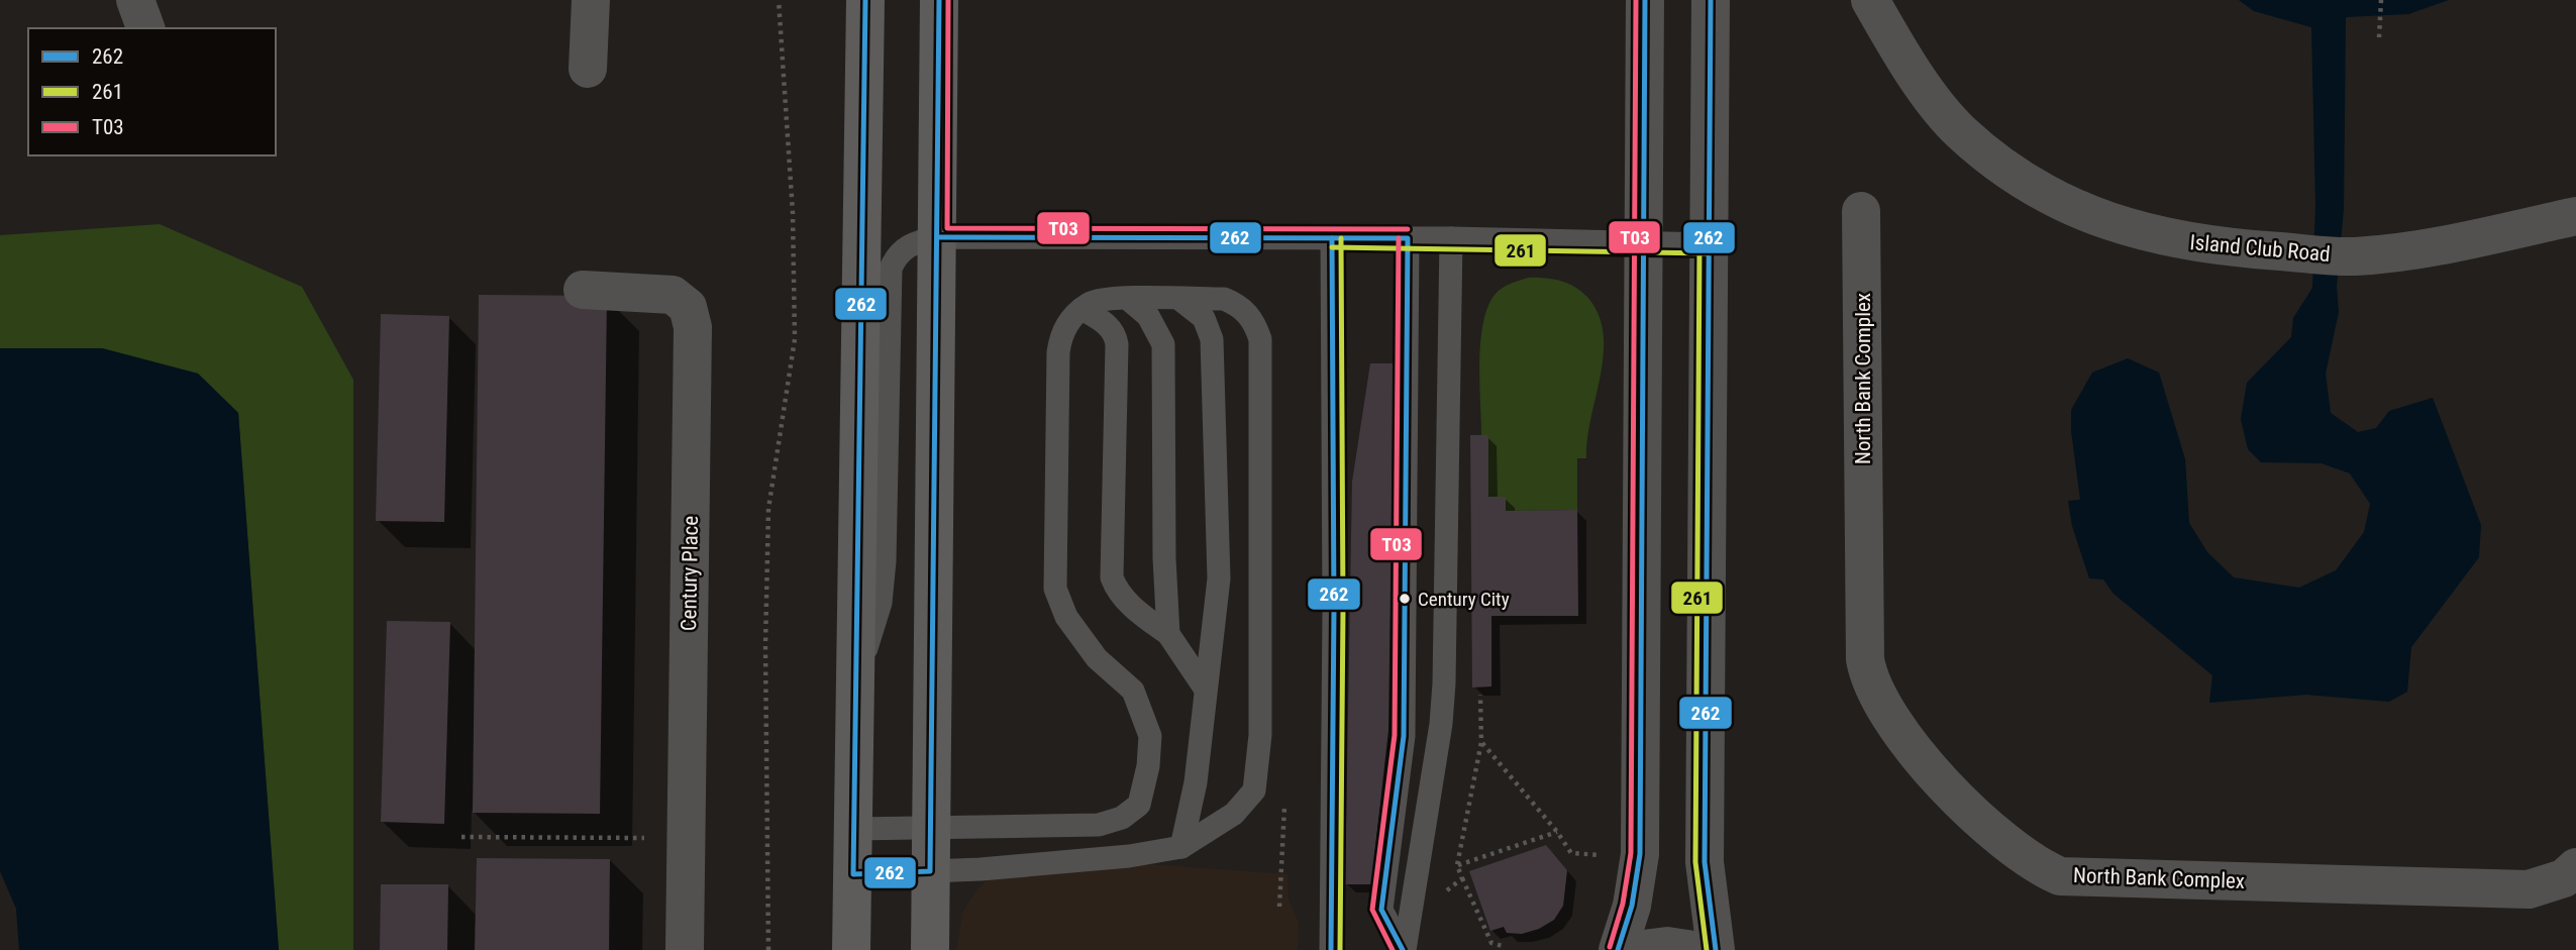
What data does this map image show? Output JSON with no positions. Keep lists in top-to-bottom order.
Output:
{
  "streets": {
    "street": ["Island Club Road", "North Bank Complex", "Century Place"]
  },
  "places": ["Century City"],
  "lines": ["transit line 262", "transit line T03", "transit line 261"],
  "legend": ["262", "261", "T03"]
}
